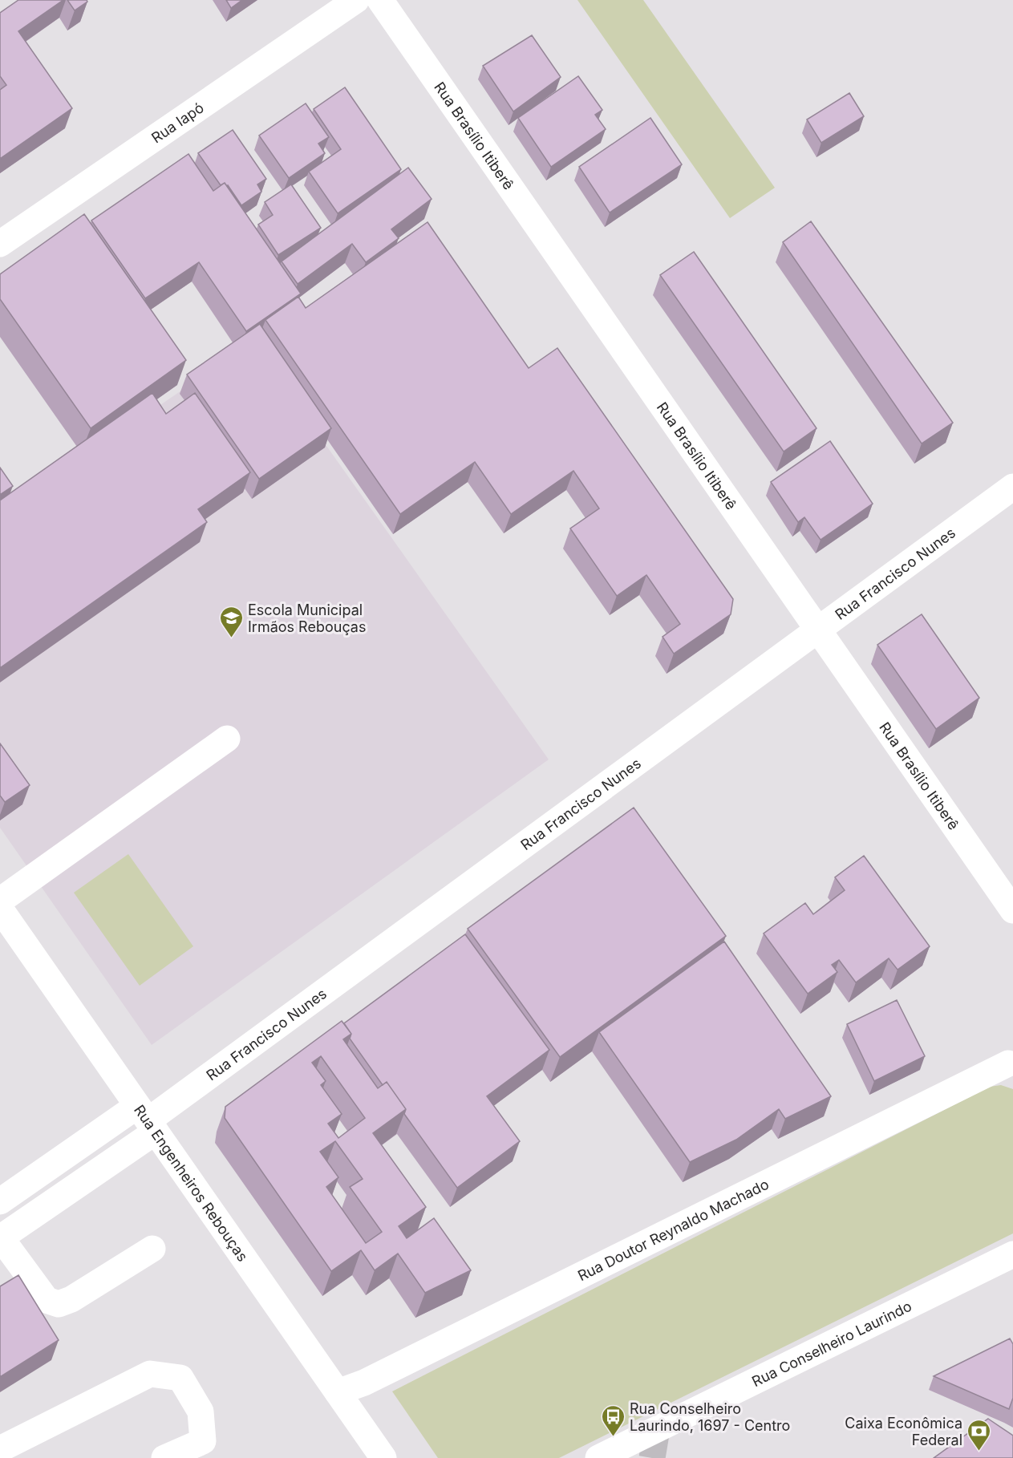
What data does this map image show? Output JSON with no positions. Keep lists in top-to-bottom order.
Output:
{
  "streets": {
    "main road": [
      "Rua Iapó",
      "Rua Brasílio Itiberê",
      "Rua Francisco Nunes",
      "Rua Engenheiros Rebouças",
      "Rua Doutor Reynaldo Machado",
      "Rua Conselheiro Laurindo"
    ]
  },
  "crossings": [
    ["Rua Brasílio Itiberê", "Rua Francisco Nunes"],
    ["Rua Francisco Nunes", "Rua Engenheiros Rebouças"],
    ["Rua Engenheiros Rebouças", "Rua Doutor Reynaldo Machado"]
  ],
  "places": {
    "school or university": ["Escola Municipal Irmãos Rebouças"],
    "bus stop": ["Rua Conselheiro Laurindo, 1697 - Centro"],
    "bank": ["Caixa Econômica Federal"]
  }
}
